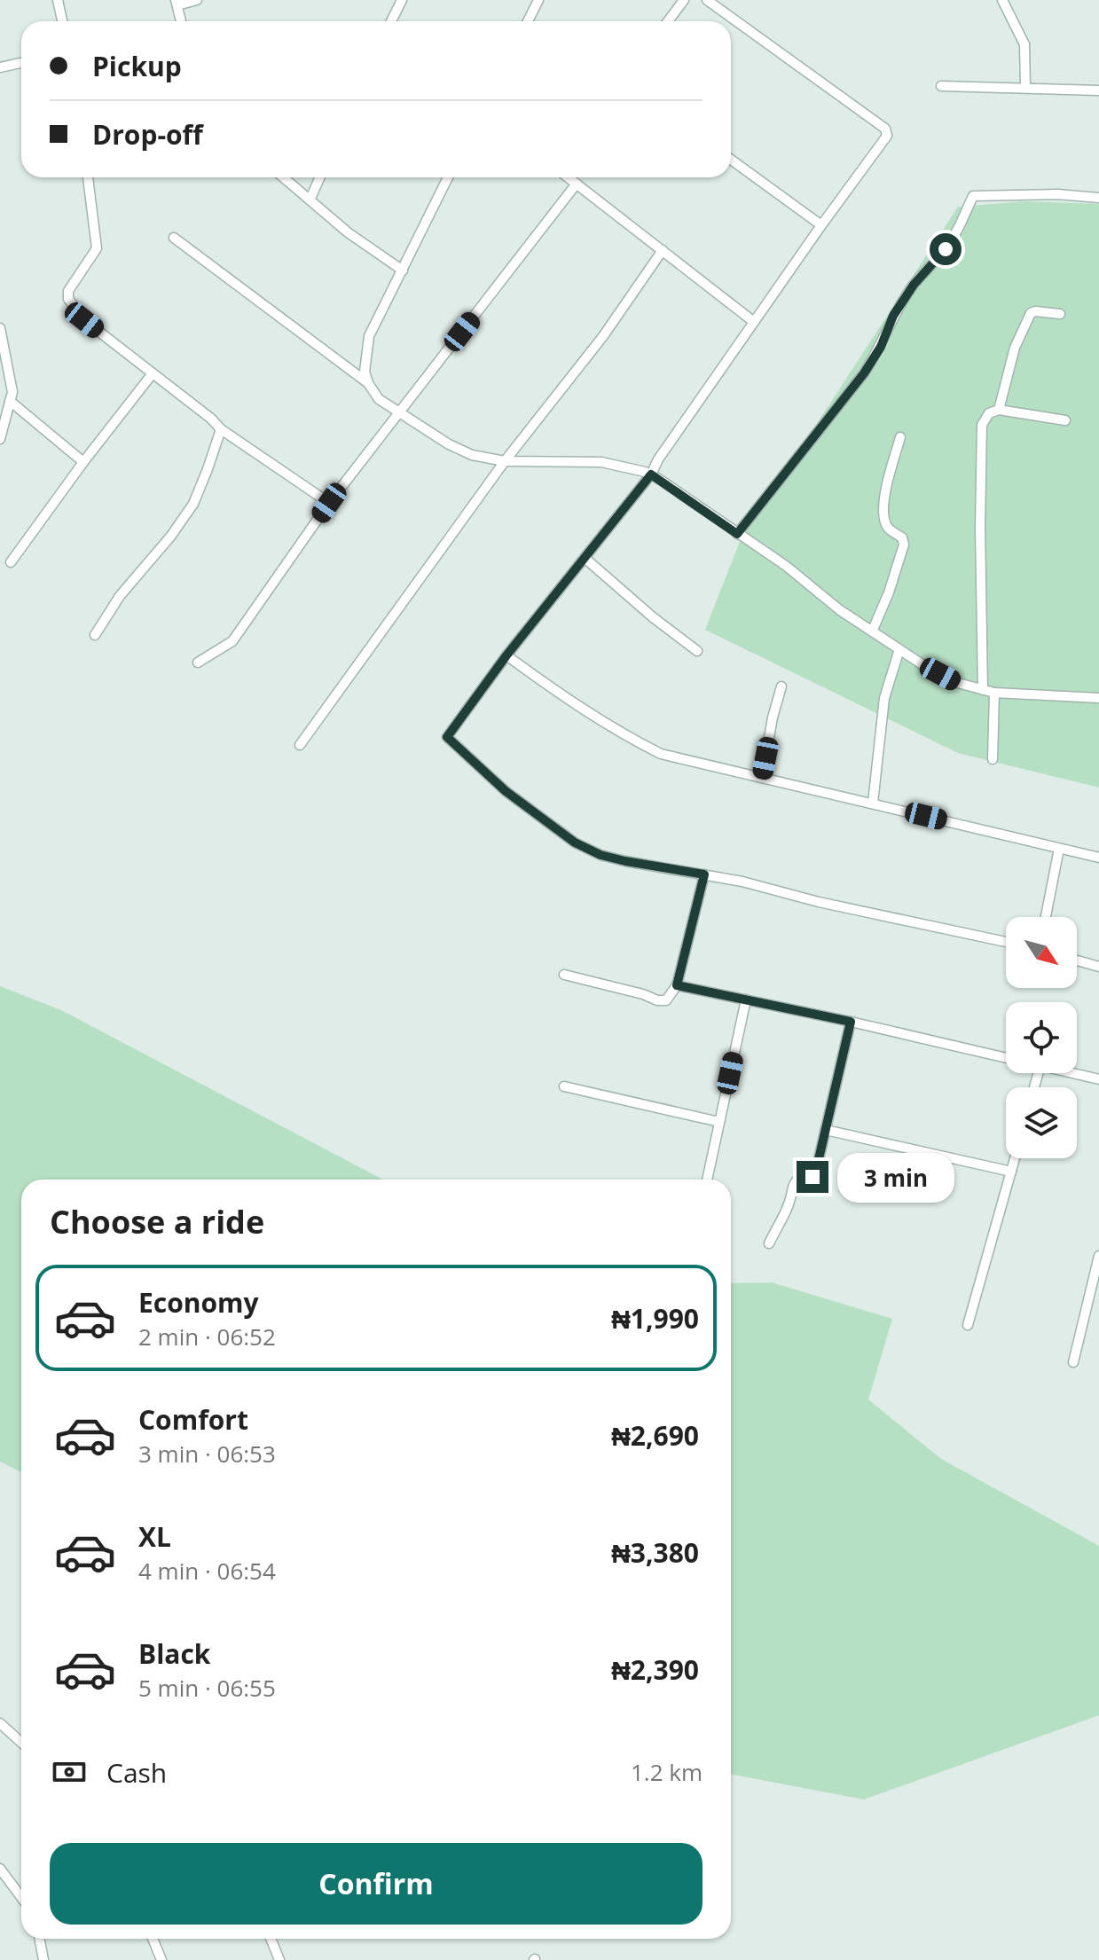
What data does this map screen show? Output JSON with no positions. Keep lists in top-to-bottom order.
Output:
{
  "north": "bottom right",
  "page": {
    "banner": ["Pickup", "Drop-off"],
    "bubble": "3 min",
    "heading": "Choose a ride",
    "list": [
      {
        "name": "Economy",
        "note": "2 min · 06:52",
        "value": "₦1,990"
      },
      {
        "name": "Comfort",
        "note": "3 min · 06:53",
        "value": "₦2,690"
      },
      {
        "name": "XL",
        "note": "4 min · 06:54",
        "value": "₦3,380"
      },
      {
        "name": "Black",
        "note": "5 min · 06:55",
        "value": "₦2,390"
      }
    ],
    "pay": ["Cash", "1.2 km"],
    "buttons": "Confirm"
  }
}
